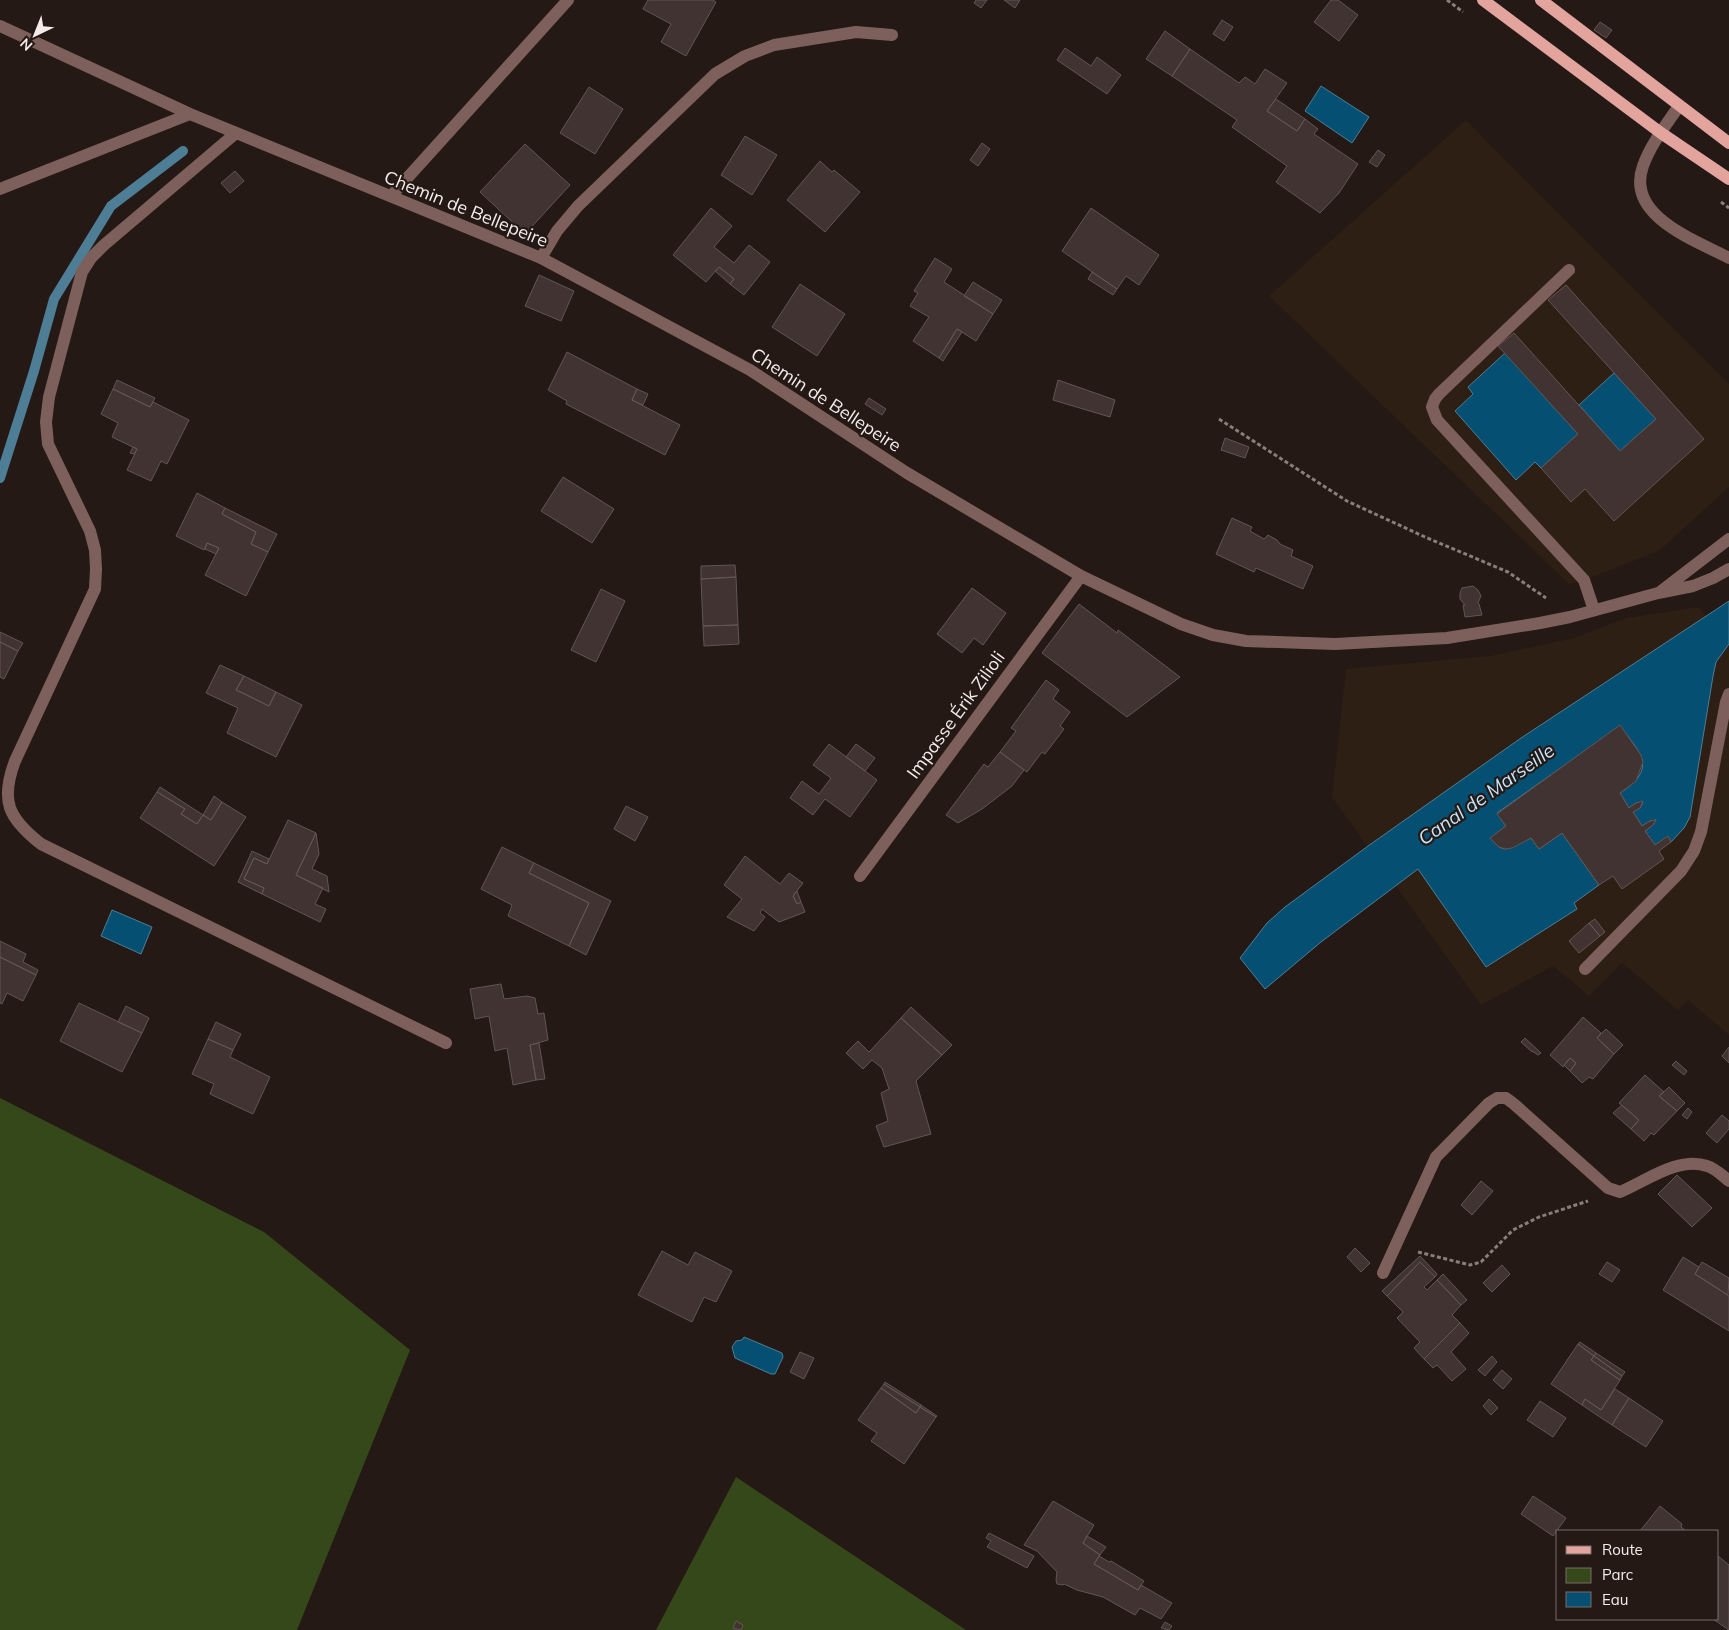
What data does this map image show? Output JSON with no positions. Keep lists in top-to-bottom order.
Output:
{
  "streets": {
    "street": ["Chemin de Bellepeire", "Impasse Érik Zilioli"]
  },
  "crossings": [
    ["Chemin de Bellepeire", "Impasse Érik Zilioli"]
  ],
  "water": ["Canal de Marseille"],
  "legend": ["Route", "Parc", "Eau"],
  "north": "bottom left"
}
